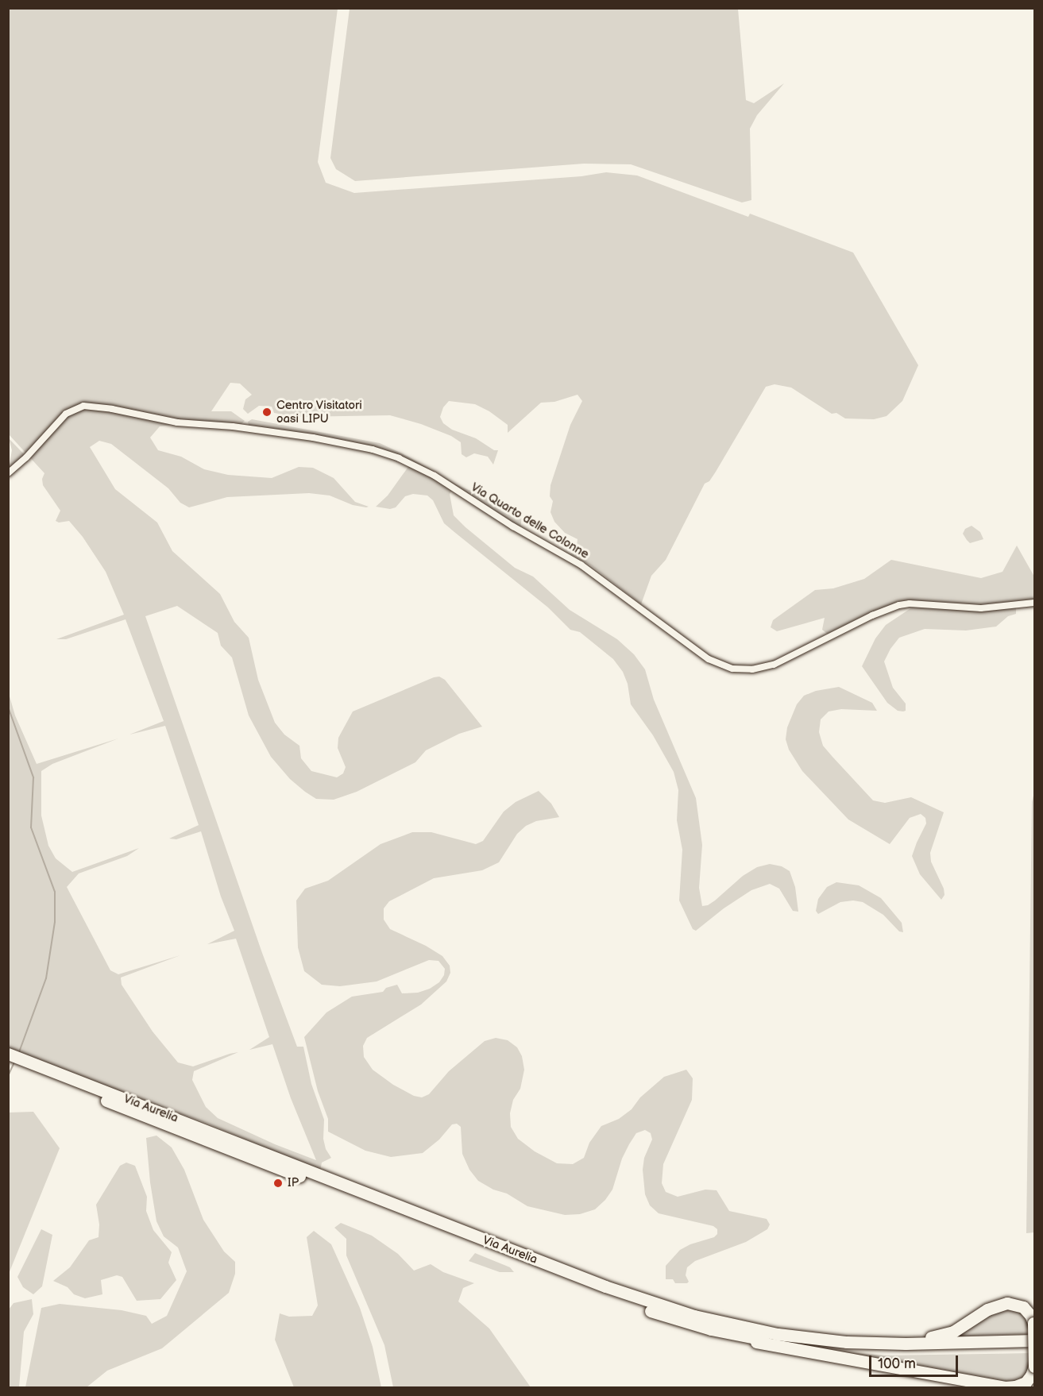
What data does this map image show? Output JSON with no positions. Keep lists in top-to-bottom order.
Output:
{
  "streets": {
    "highway": ["Via Aurelia"],
    "street": ["Via Quarto delle Colonne"]
  },
  "places": ["Centro Visitatori oasi LIPU", "IP"],
  "scale_bar": "100 m"
}
